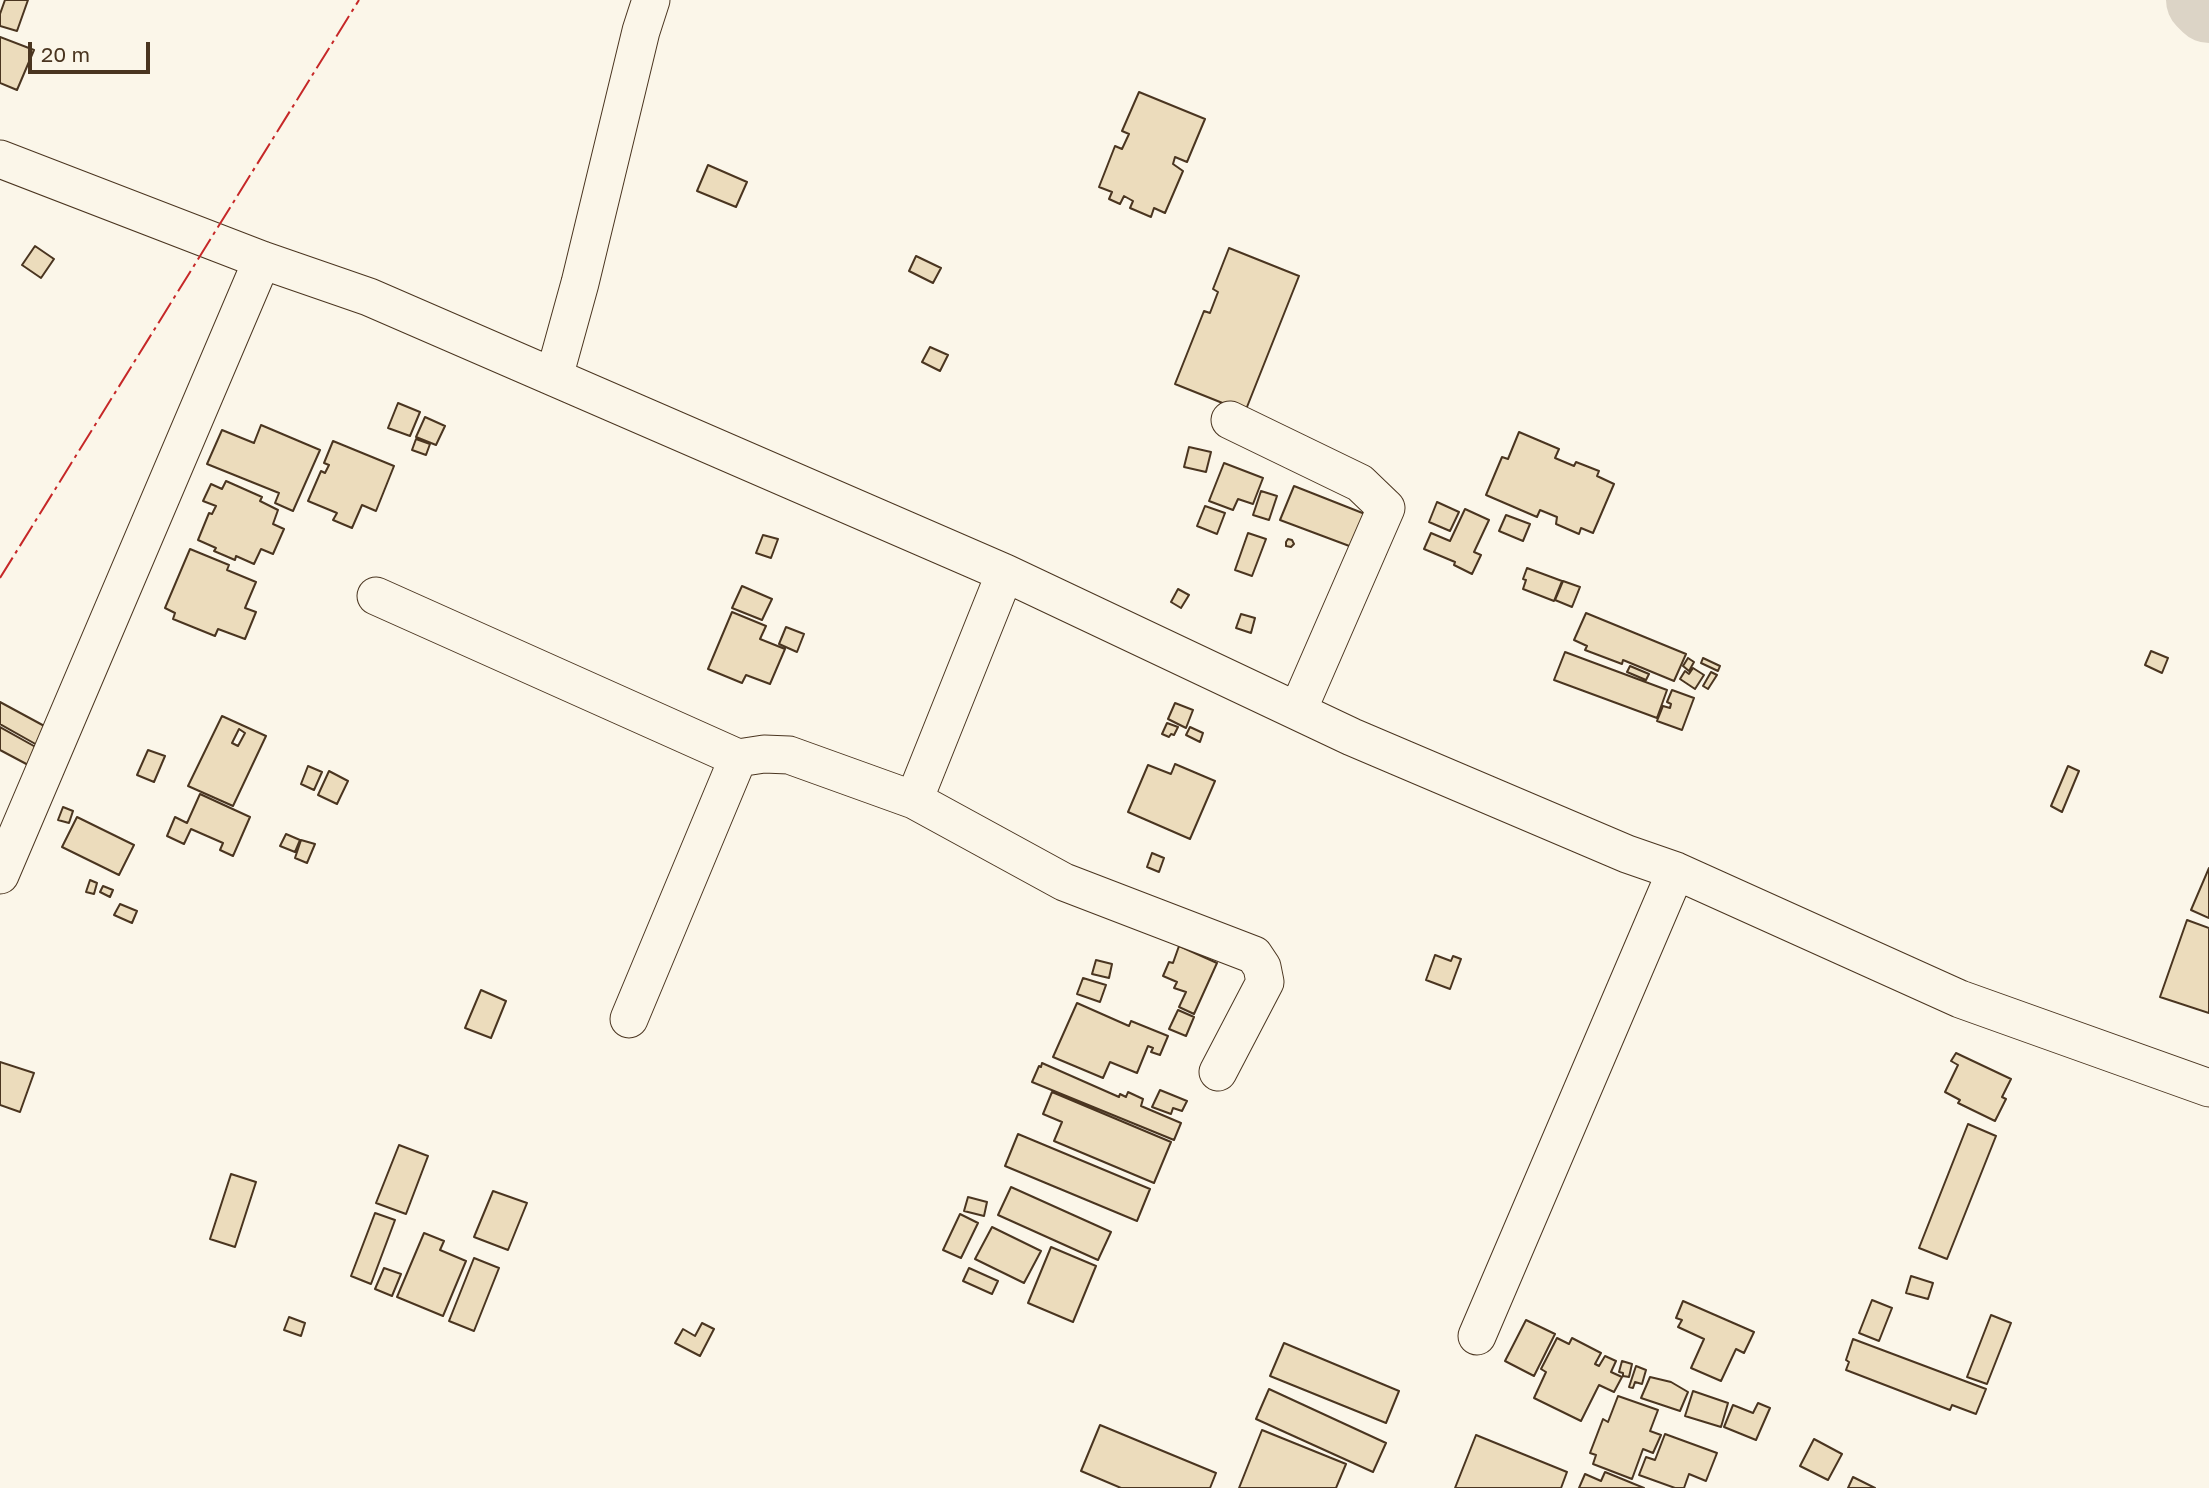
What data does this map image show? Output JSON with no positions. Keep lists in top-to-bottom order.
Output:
{
  "scale_bar": "20 m"
}
